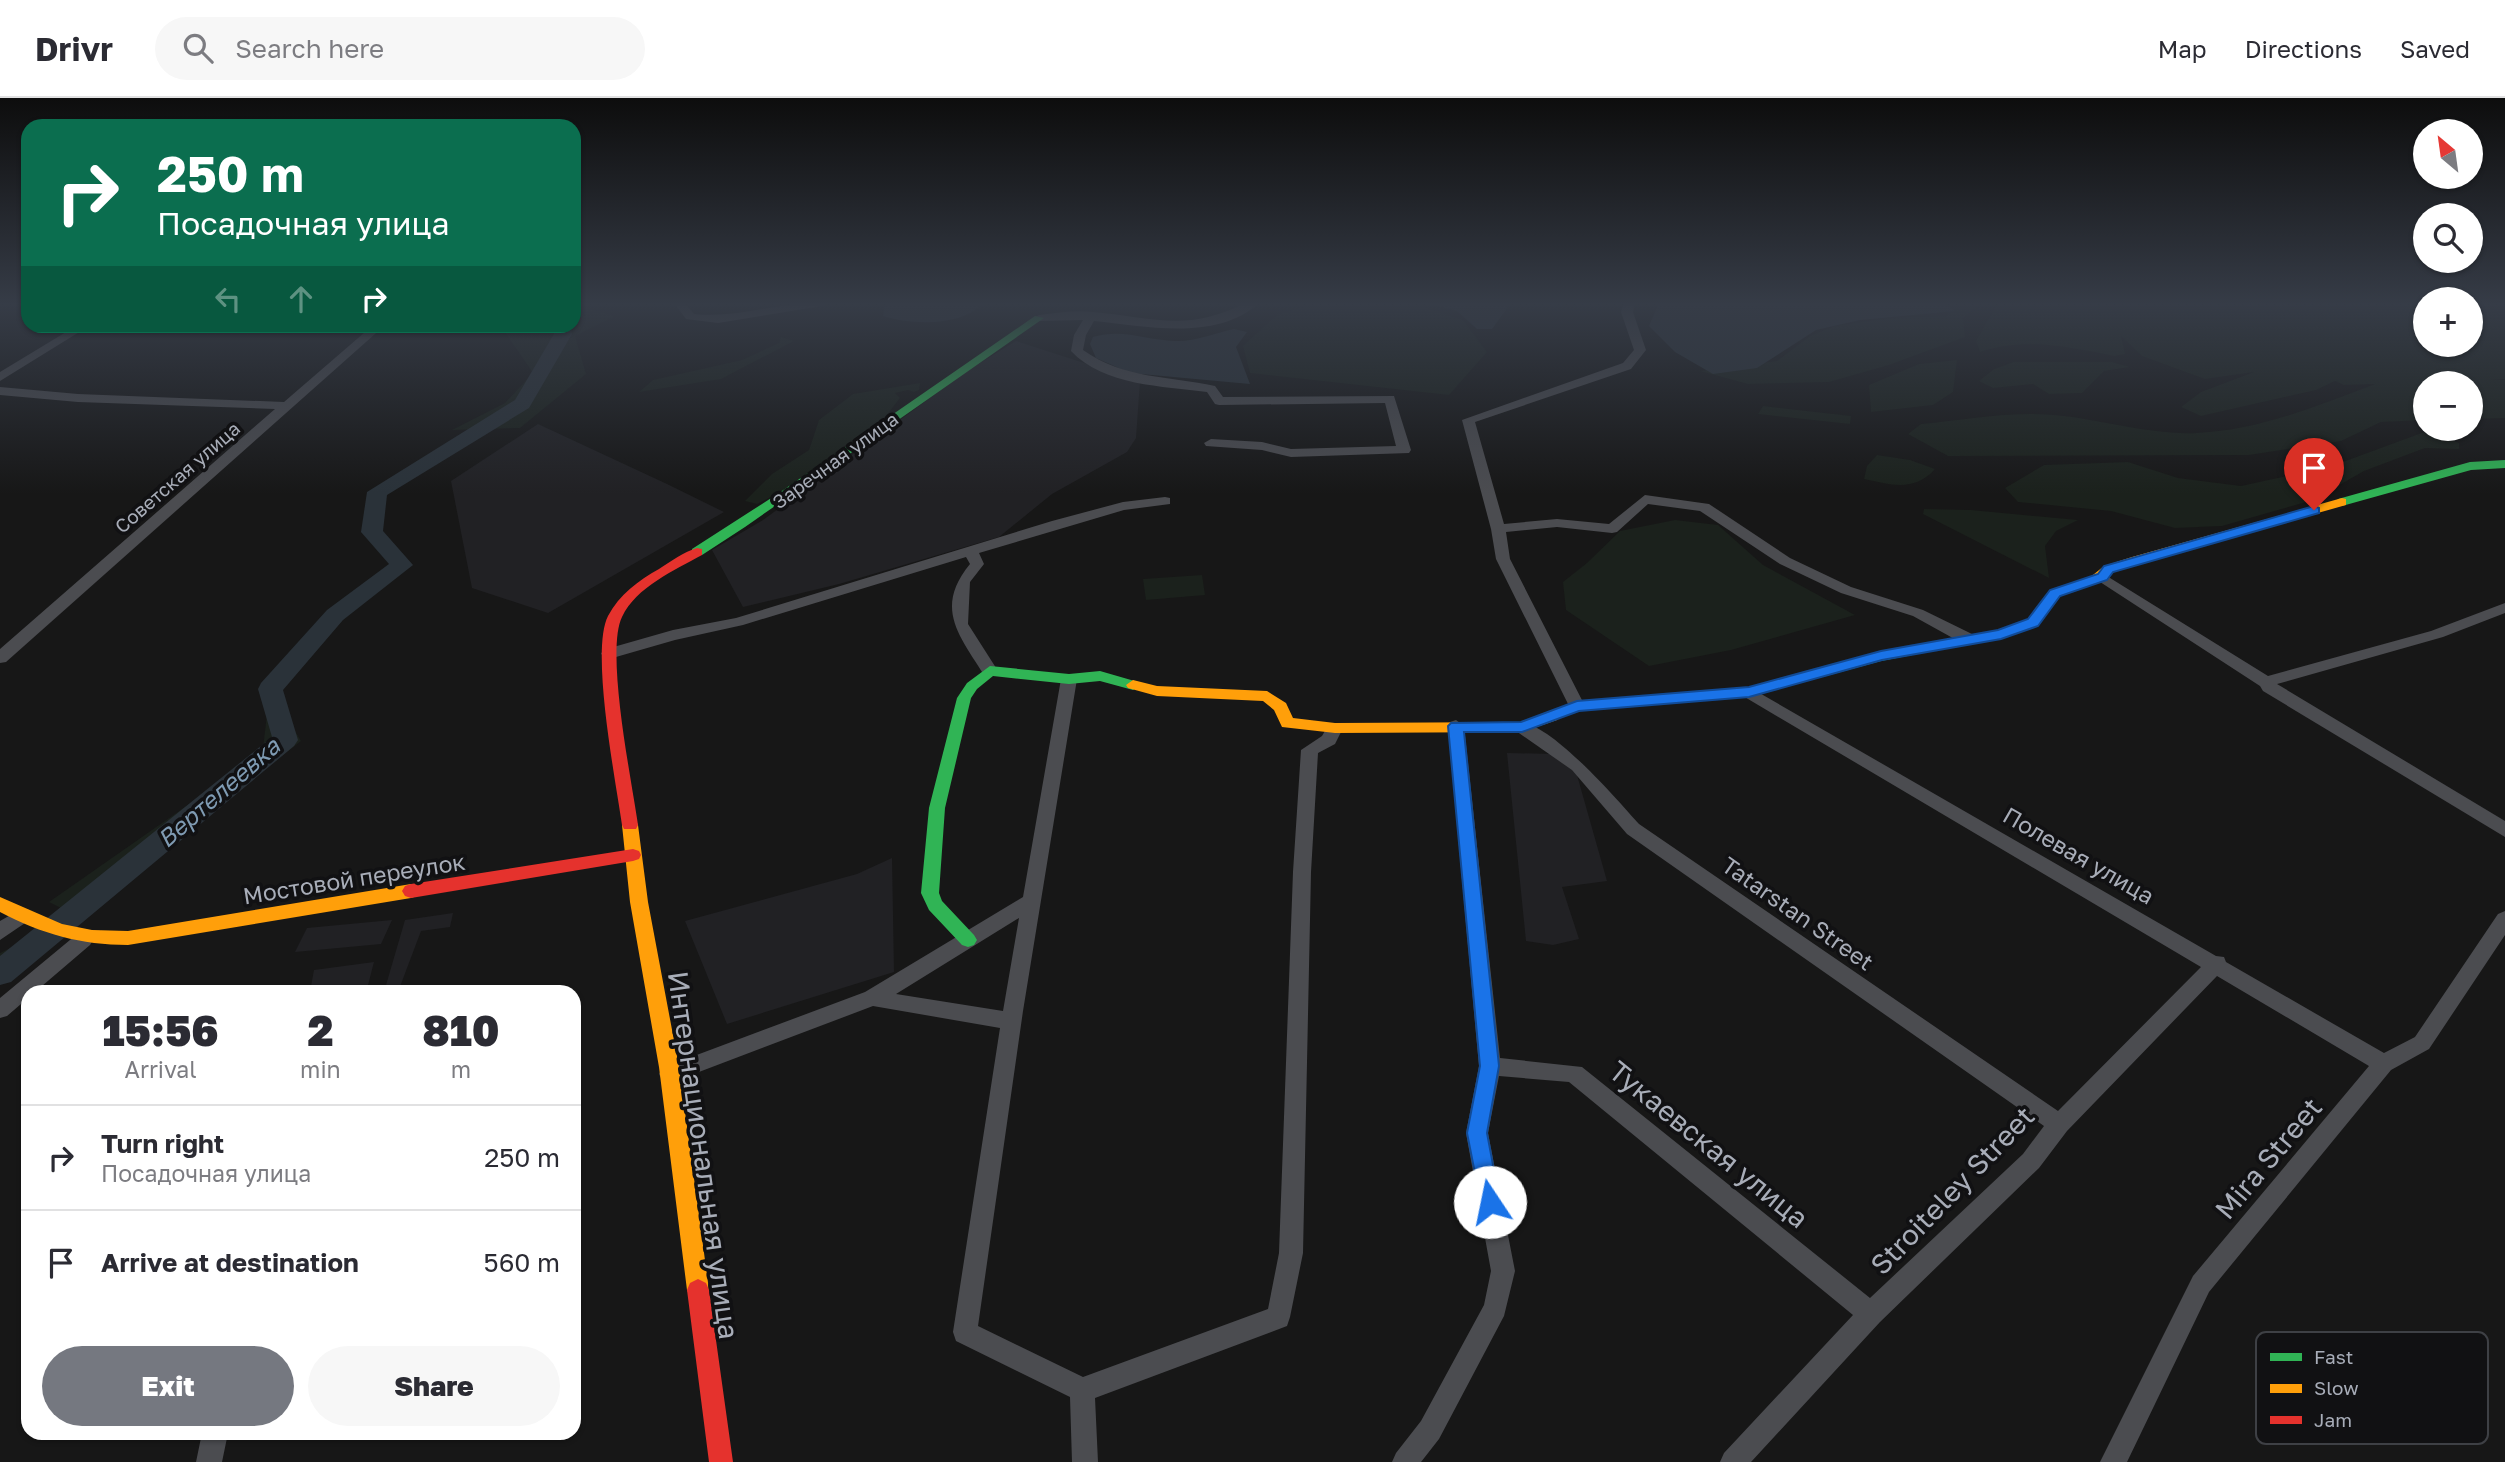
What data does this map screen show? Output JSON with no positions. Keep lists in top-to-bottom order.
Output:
{
  "streets": {
    "street": [
      "Заречная улица",
      "Советская улица",
      "Полевая улица",
      "Мостовой переулок",
      "Tatarstan Street",
      "Тукаевская улица",
      "Интернациональная улица",
      "Mira Street",
      "Stroiteley Street"
    ]
  },
  "crossings": [
    ["Заречная улица", "Мостовой переулок"],
    ["Заречная улица", "Интернациональная улица"],
    ["Полевая улица", "Mira Street"],
    ["Полевая улица", "Stroiteley Street"],
    ["Мостовой переулок", "Интернациональная улица"],
    ["Tatarstan Street", "Stroiteley Street"],
    ["Тукаевская улица", "Stroiteley Street"]
  ],
  "water": ["Вертелеевка"],
  "legend": ["Fast", "Slow", "Jam"],
  "north": "top left",
  "page": {
    "header": "Drivr",
    "search": "Search here",
    "nav": ["Map", "Directions", "Saved"],
    "map_buttons": ["+", "−"],
    "turn": ["250 m", "Посадочная улица"],
    "eta": [
      "15:56",
      "Arrival",
      "2",
      "min",
      "810",
      "m"
    ],
    "list": [
      {
        "name": "Turn right",
        "note": "Посадочная улица",
        "value": "250 m"
      },
      {
        "name": "Arrive at destination",
        "value": "560 m"
      }
    ],
    "buttons": ["Exit", "Share"]
  }
}
